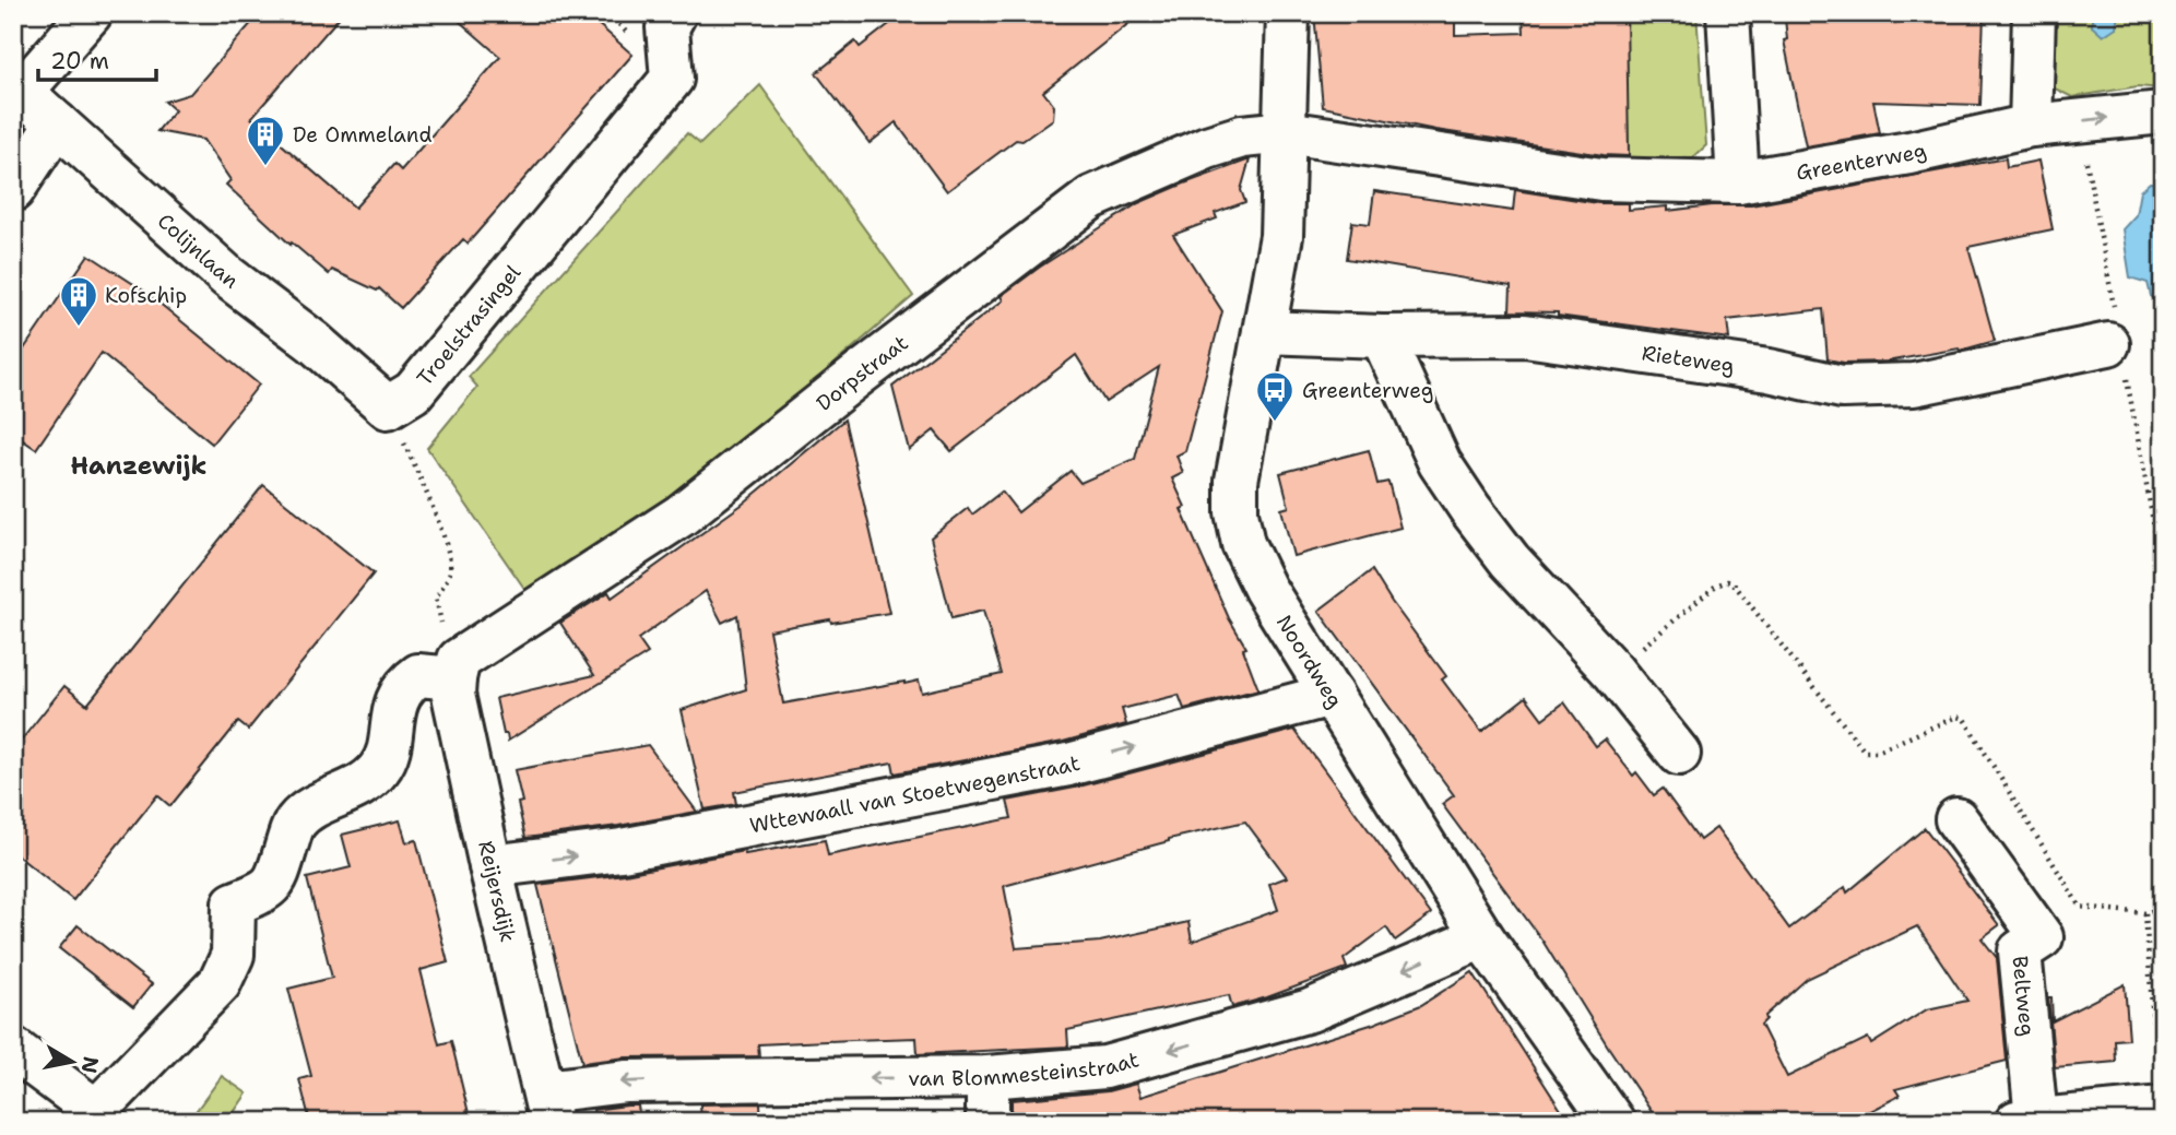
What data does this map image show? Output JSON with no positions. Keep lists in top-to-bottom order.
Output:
{
  "streets": {
    "street": [
      "Greenterweg",
      "Colijnlaan",
      "Troelstrasingel",
      "Rieteweg",
      "Dorpstraat",
      "Noordweg",
      "Wttewaall van Stoetwegenstraat",
      "Reijersdijk",
      "Beltweg",
      "van Blommesteinstraat"
    ]
  },
  "crossings": [
    ["Greenterweg", "Dorpstraat"],
    ["Greenterweg", "Noordweg"],
    ["Colijnlaan", "Troelstrasingel"],
    ["Rieteweg", "Noordweg"],
    ["Dorpstraat", "Noordweg"],
    ["Dorpstraat", "Reijersdijk"],
    ["Noordweg", "Wttewaall van Stoetwegenstraat"],
    ["Noordweg", "van Blommesteinstraat"],
    ["Wttewaall van Stoetwegenstraat", "Reijersdijk"],
    ["Reijersdijk", "van Blommesteinstraat"]
  ],
  "one_way": ["Wttewaall van Stoetwegenstraat", "van Blommesteinstraat"],
  "districts": ["Hanzewijk"],
  "places": {
    "building": ["De Ommeland", "Kofschip"],
    "bus stop": ["Greenterweg"]
  },
  "scale_bar": "20 m",
  "north": "right"
}
